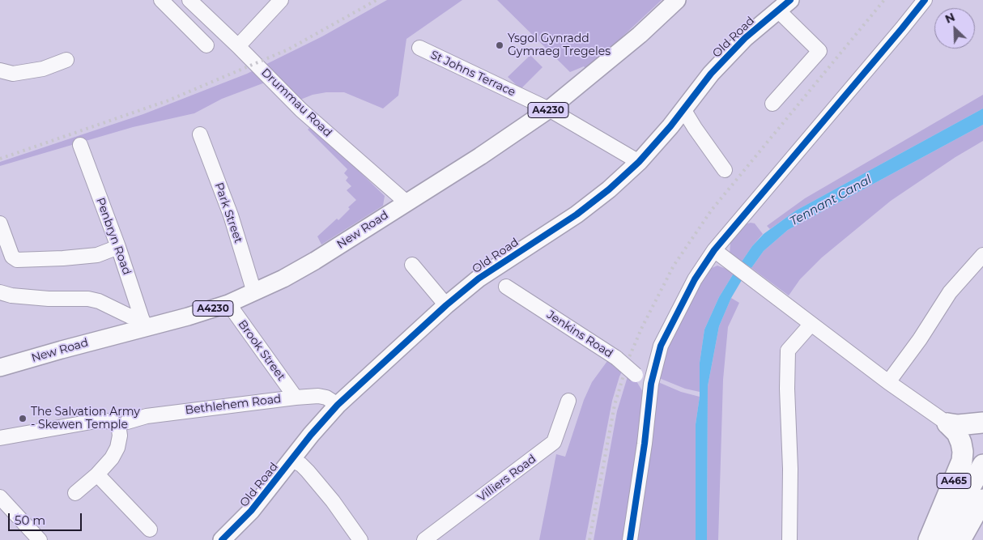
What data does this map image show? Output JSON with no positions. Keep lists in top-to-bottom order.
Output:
{
  "streets": {
    "highway": ["A465"],
    "main road": ["Old Road", "A4230", "New Road"],
    "street": [
      "St Johns Terrace",
      "Drummau Road",
      "Park Street",
      "Penbryn Road",
      "Jenkins Road",
      "Brook Street",
      "Bethlehem Road",
      "Villiers Road"
    ]
  },
  "crossings": [
    ["Old Road", "St Johns Terrace"],
    ["Old Road", "Bethlehem Road"],
    ["St Johns Terrace", "New Road"],
    ["Drummau Road", "New Road"],
    ["Park Street", "New Road"],
    ["New Road", "Penbryn Road"],
    ["New Road", "Brook Street"],
    ["Brook Street", "Bethlehem Road"]
  ],
  "water": ["Tennant Canal"],
  "places": ["Ysgol Gynradd Gymraeg Tregeles", "The Salvation Army - Skewen Temple"],
  "scale_bar": "50 m",
  "north": "top left"
}
